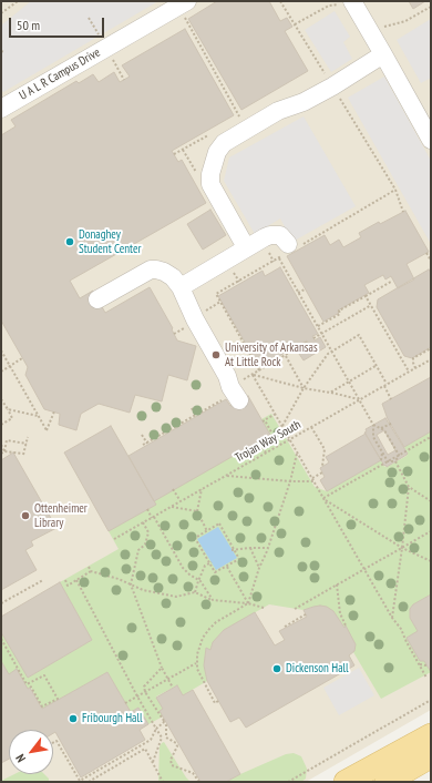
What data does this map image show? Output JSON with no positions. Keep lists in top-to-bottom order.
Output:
{
  "streets": {
    "street": ["U A L R Campus Drive"],
    "path": ["Trojan Way South"]
  },
  "places": [
    "Donaghey Student Center",
    "University of Arkansas At Little Rock",
    "Ottenheimer Library",
    "Dickenson Hall",
    "Fribourgh Hall"
  ],
  "scale_bar": "50 m",
  "north": "bottom left"
}
